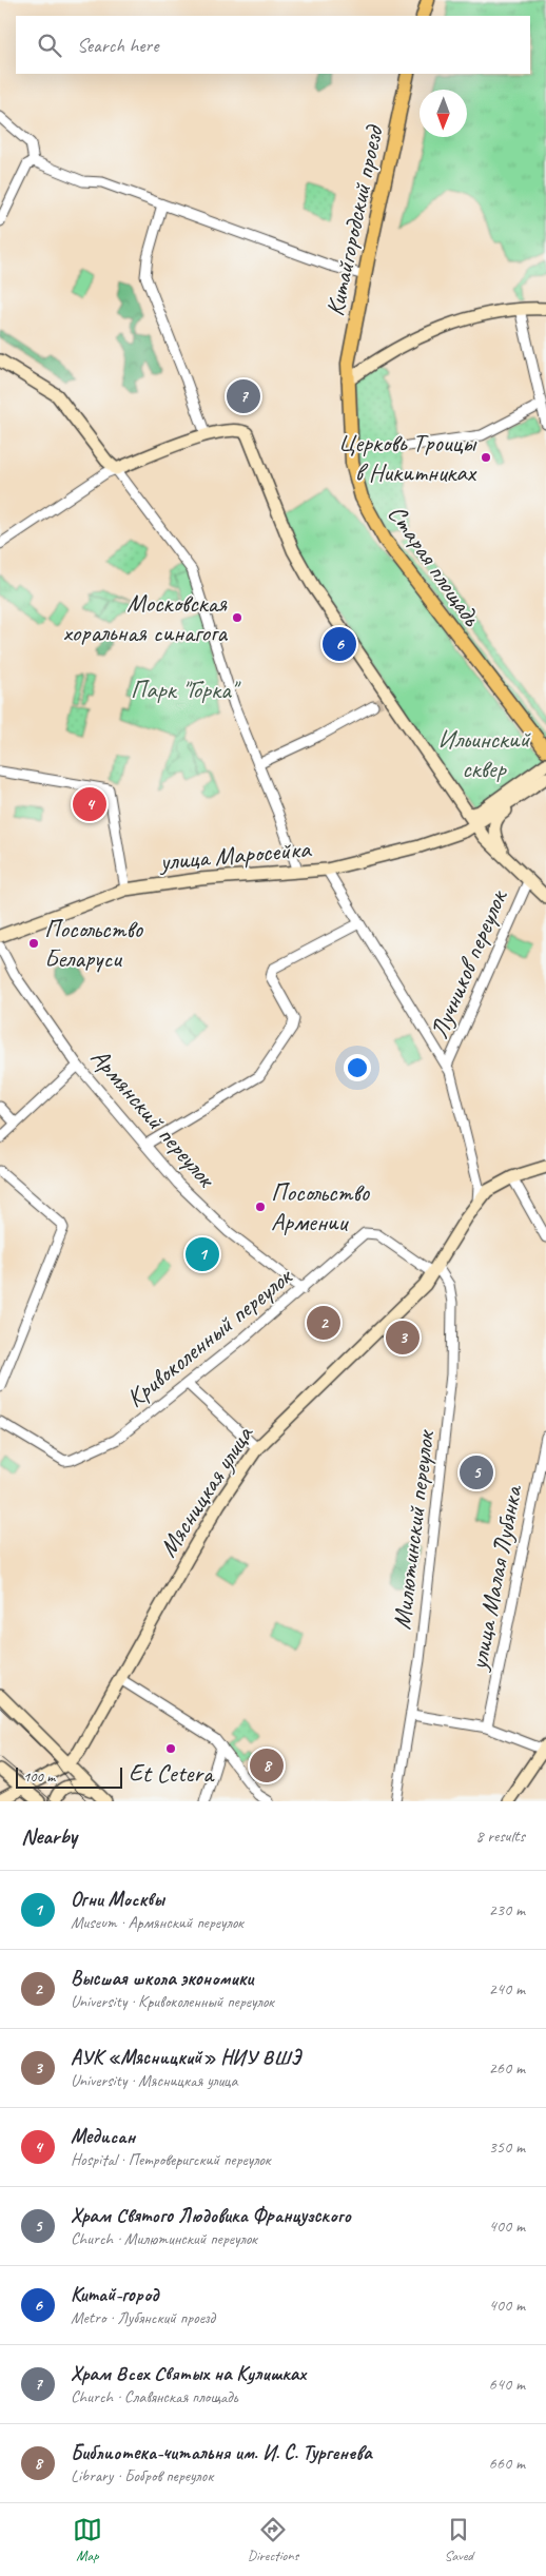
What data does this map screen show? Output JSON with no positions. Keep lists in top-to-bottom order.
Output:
{
  "streets": {
    "main road": [
      "Китайгородский проезд",
      "Старая площадь",
      "улица Маросейка",
      "Мясницкая улица"
    ],
    "street": [
      "Лучников переулок",
      "Армянский переулок",
      "Кривоколенный переулок",
      "Милютинский переулок",
      "улица Малая Лубянка"
    ]
  },
  "crossings": [
    ["Китайгородский проезд", "Старая площадь"],
    ["Армянский переулок", "Кривоколенный переулок"],
    ["Кривоколенный переулок", "Мясницкая улица"],
    ["Кривоколенный переулок", "Милютинский переулок"],
    ["Мясницкая улица", "Милютинский переулок"]
  ],
  "parks": ["Парк \"Горка\"", "Ильинский сквер"],
  "places": [
    "Церковь Троицы в Никитниках",
    "Московская хоральная синагога",
    "Посольство Беларуси",
    "Посольство Армении",
    "Et Cetera"
  ],
  "scale_bar": "100 m",
  "north": "bottom",
  "page": {
    "search": "Search here",
    "pins": [
      "7",
      "6",
      "4",
      "1",
      "2",
      "3",
      "5",
      "8"
    ],
    "scale": "100 m",
    "heading": ["Nearby", "8 results"],
    "list": [
      {
        "mark": "1",
        "name": "Огни Москвы",
        "note": "Museum · Армянский переулок",
        "value": "230 m"
      },
      {
        "mark": "2",
        "name": "Высшая школа экономики",
        "note": "University · Кривоколенный переулок",
        "value": "240 m"
      },
      {
        "mark": "3",
        "name": "АУК «Мясницкий» НИУ ВШЭ",
        "note": "University · Мясницкая улица",
        "value": "260 m"
      },
      {
        "mark": "4",
        "name": "Медисан",
        "note": "Hospital · Петроверигский переулок",
        "value": "350 m"
      },
      {
        "mark": "5",
        "name": "Храм Святого Людовика Французского",
        "note": "Church · Милютинский переулок",
        "value": "400 m"
      },
      {
        "mark": "6",
        "name": "Китай-город",
        "note": "Metro · Лубянский проезд",
        "value": "400 m"
      },
      {
        "mark": "7",
        "name": "Храм Всех Святых на Кулишках",
        "note": "Church · Славянская площадь",
        "value": "640 m"
      },
      {
        "mark": "8",
        "name": "Библиотека-читальня им. И. С. Тургенева",
        "note": "Library · Бобров переулок",
        "value": "660 m"
      }
    ],
    "nav": ["Map", "Directions", "Saved"]
  }
}
